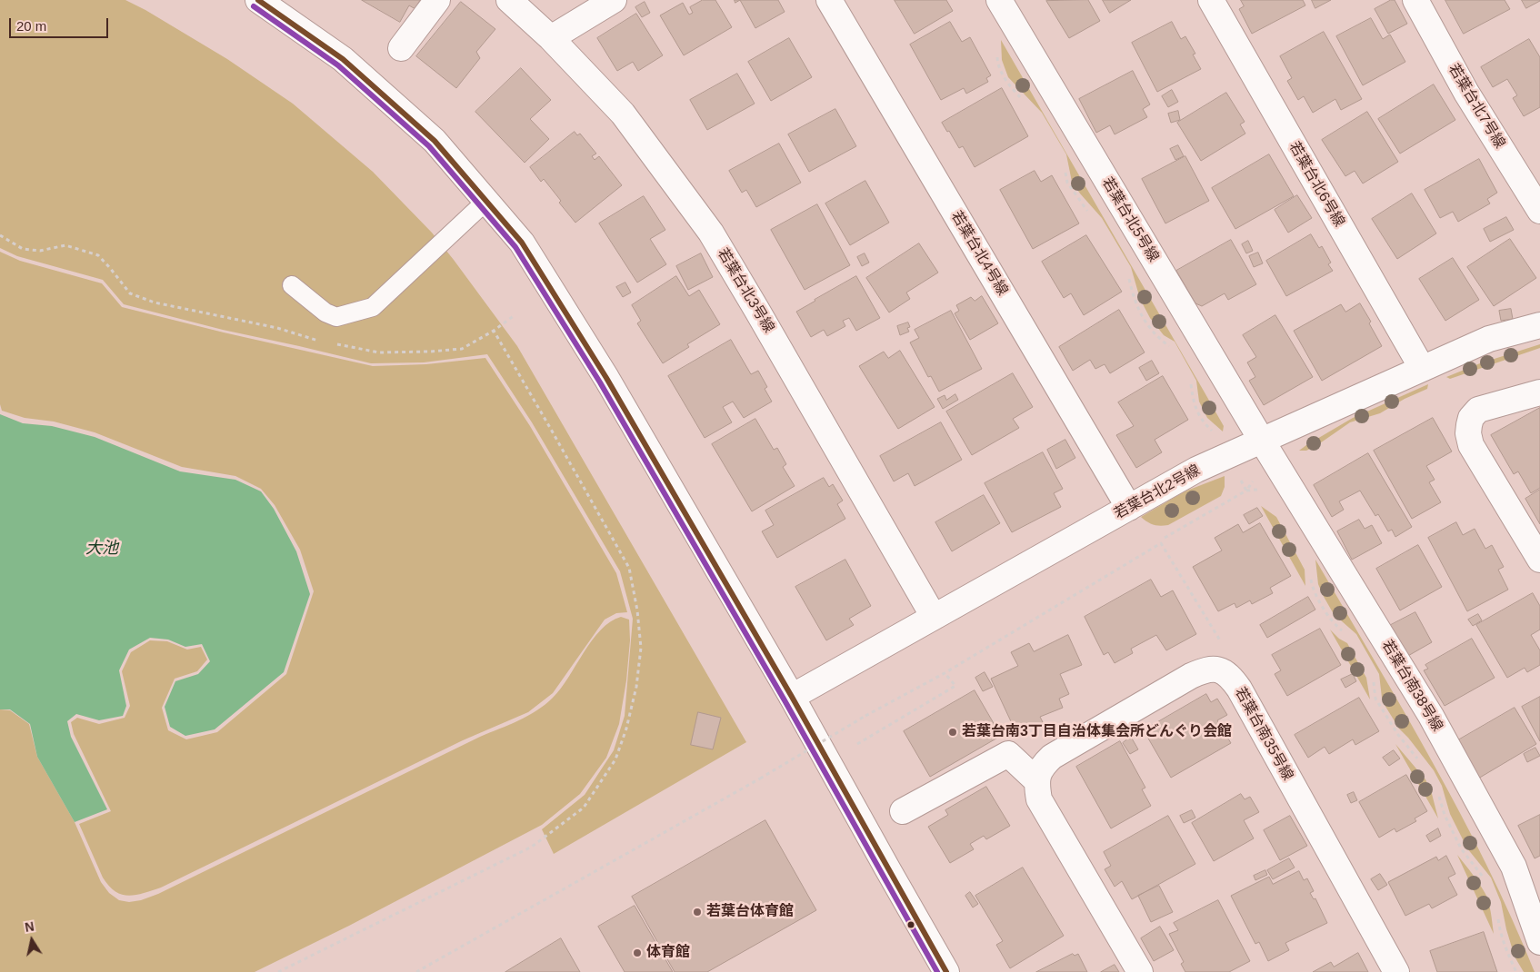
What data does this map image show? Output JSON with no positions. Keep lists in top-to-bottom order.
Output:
{
  "streets": {
    "street": [
      "若葉台北7号線",
      "若葉台北6号線",
      "若葉台北5号線",
      "若葉台北4号線",
      "若葉台北3号線",
      "若葉台北2号線",
      "若葉台南38号線",
      "若葉台南35号線"
    ]
  },
  "crossings": [
    ["若葉台北6号線", "若葉台北2号線"],
    ["若葉台北5号線", "若葉台北2号線"],
    ["若葉台北5号線", "若葉台南38号線"],
    ["若葉台北4号線", "若葉台北2号線"],
    ["若葉台北3号線", "若葉台北2号線"],
    ["若葉台北2号線", "若葉台南38号線"]
  ],
  "water": ["大池"],
  "places": ["若葉台南3丁目自治体集会所どんぐり会館", "若葉台体育館", "体育館"],
  "scale_bar": "20 m",
  "north": "top"
}
